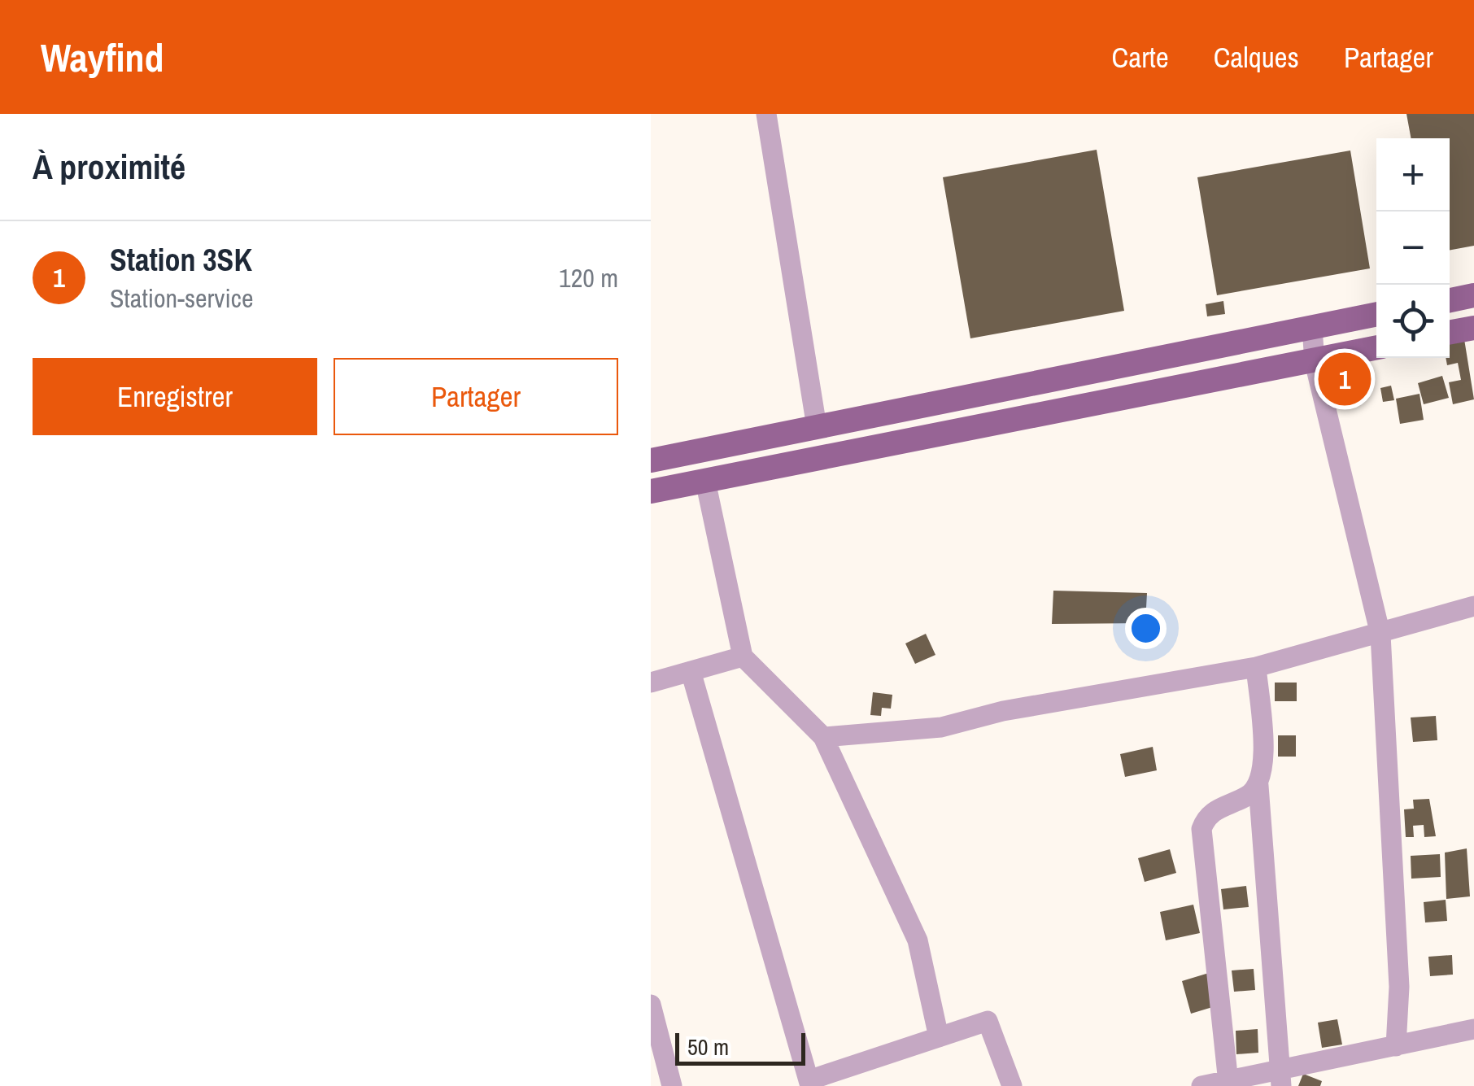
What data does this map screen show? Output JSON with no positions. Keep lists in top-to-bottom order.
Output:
{
  "scale_bar": "50 m",
  "page": {
    "header": "Wayfind",
    "nav": ["Carte", "Calques", "Partager"],
    "heading": "À proximité",
    "map_buttons": ["+", "−"],
    "list": [
      {
        "mark": "1",
        "name": "Station 3SK",
        "note": "Station-service",
        "value": "120 m"
      }
    ],
    "buttons": ["Enregistrer", "Partager"],
    "pins": "1",
    "scale": "50 m"
  }
}
